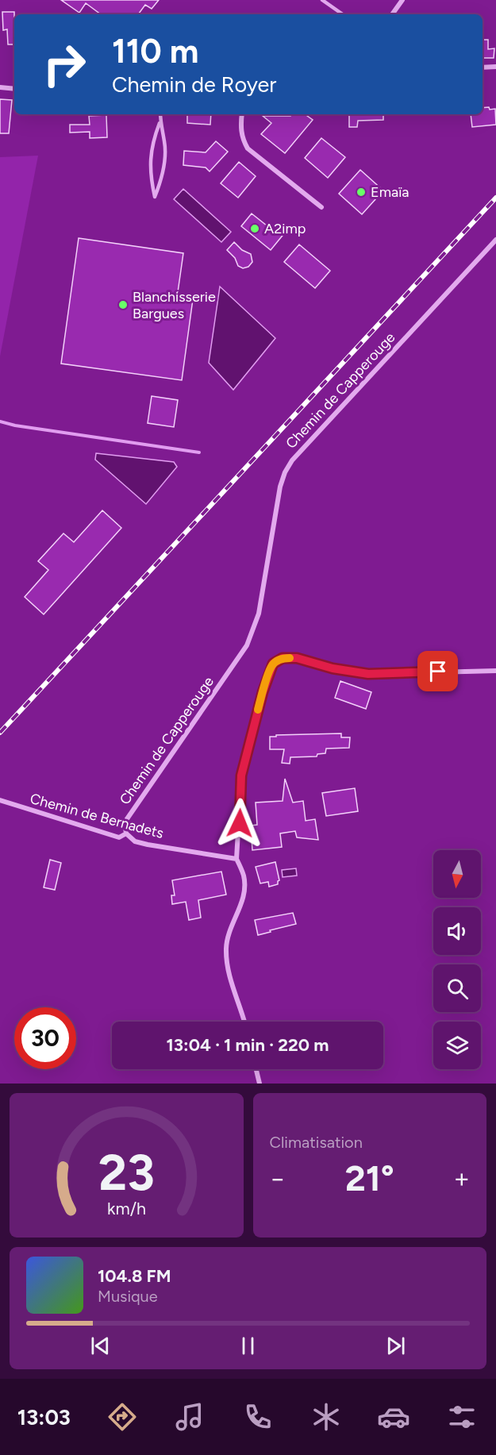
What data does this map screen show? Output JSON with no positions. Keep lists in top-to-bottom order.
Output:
{
  "streets": {
    "street": ["Chemin de Capperouge", "Chemin de Bernadets"]
  },
  "crossings": [
    ["Chemin de Capperouge", "Chemin de Bernadets"]
  ],
  "places": ["Emaïa", "A2imp", "Blanchisserie Bargues"],
  "north": "bottom",
  "page": {
    "turn": ["110 m", "Chemin de Royer"],
    "limit": "30",
    "trip": "13:04 · 1 min · 220 m",
    "tile": "Climatisation",
    "heat": ["−", "21°", "+"],
    "song": ["104.8 FM", "Musique"],
    "tabs": "13:03",
    "gauge": ["23", "km/h"]
  }
}
